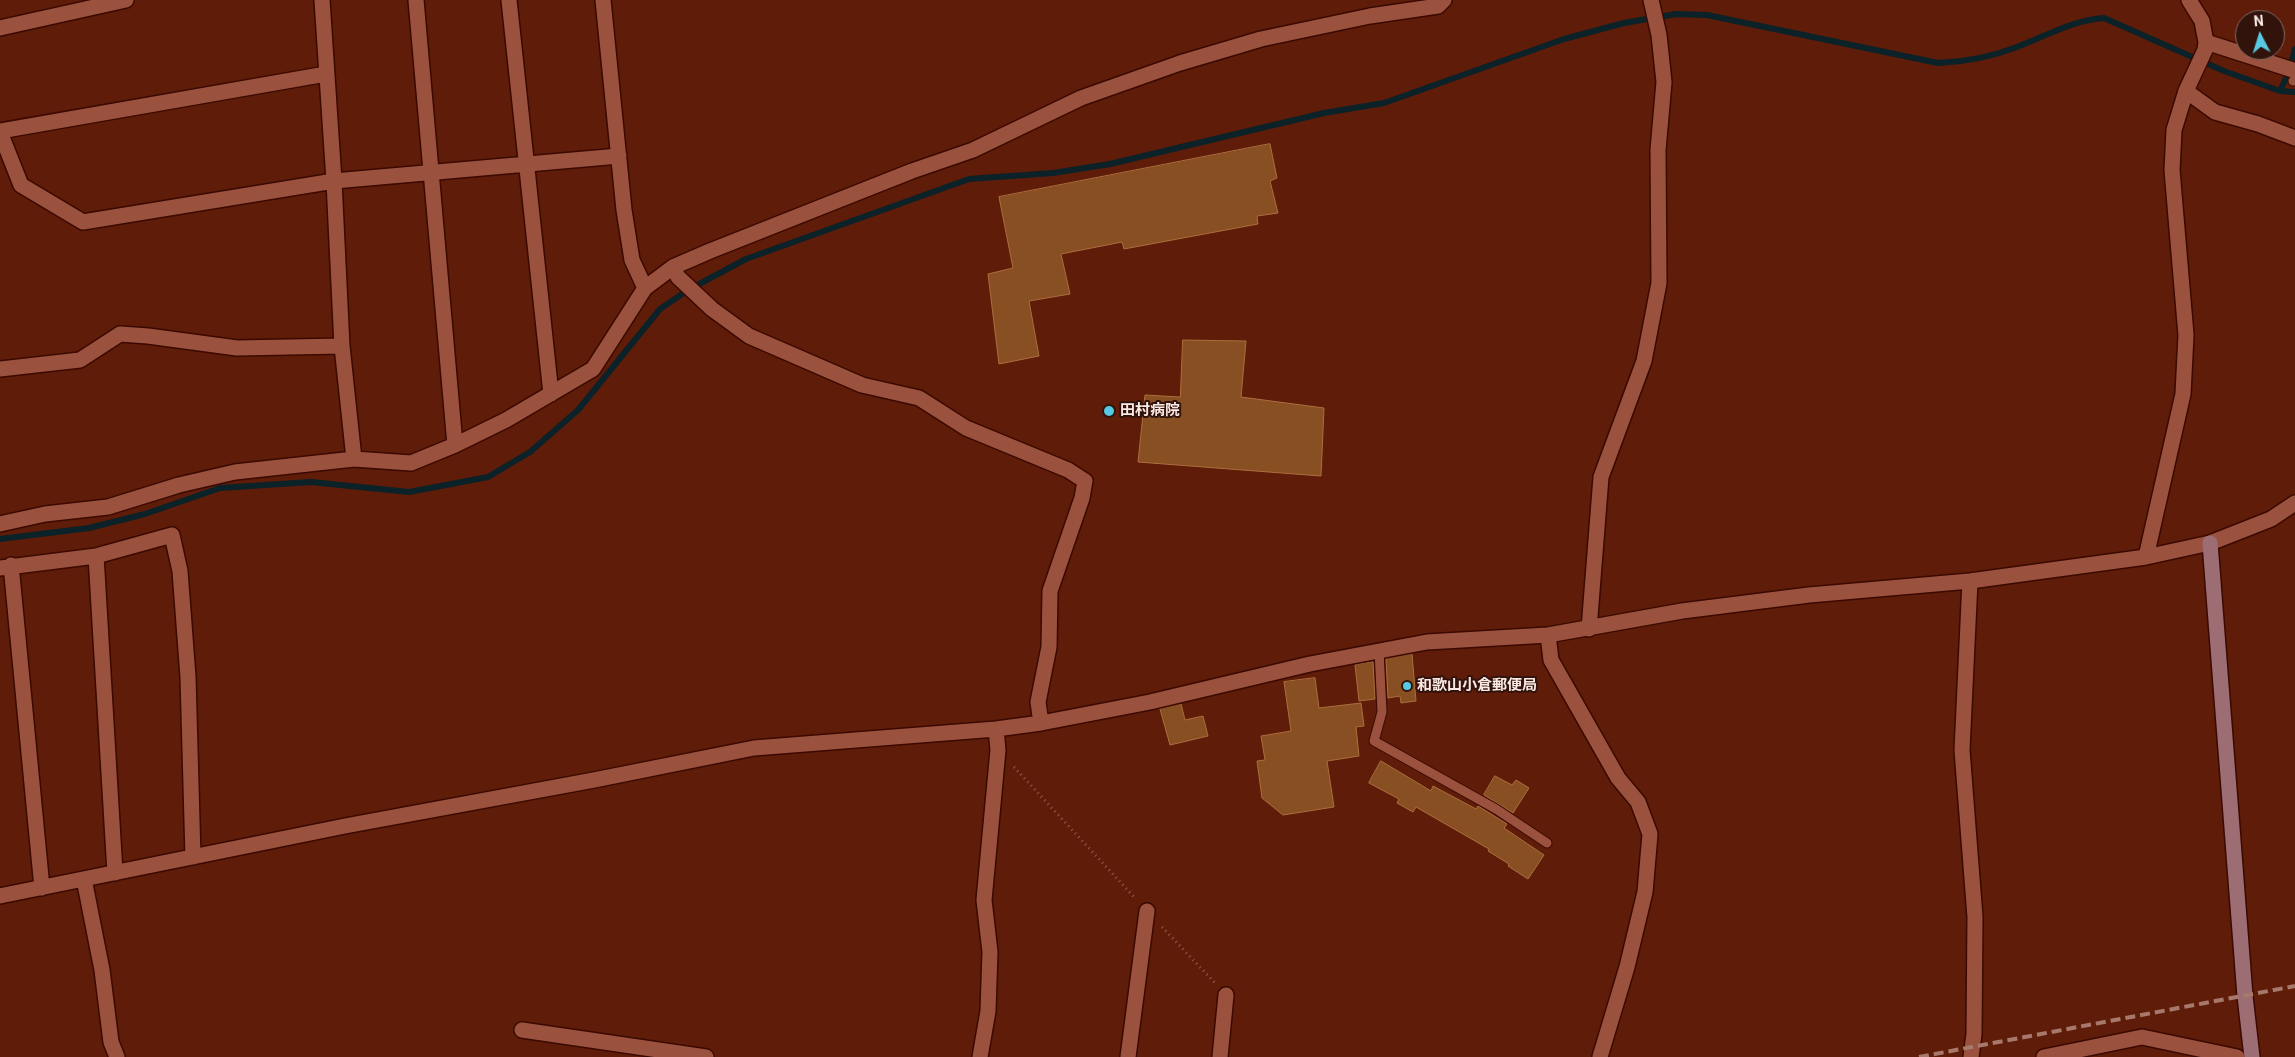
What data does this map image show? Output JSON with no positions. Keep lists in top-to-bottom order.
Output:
{
  "places": ["田村病院", "和歌山小倉郵便局"],
  "north": "top"
}
